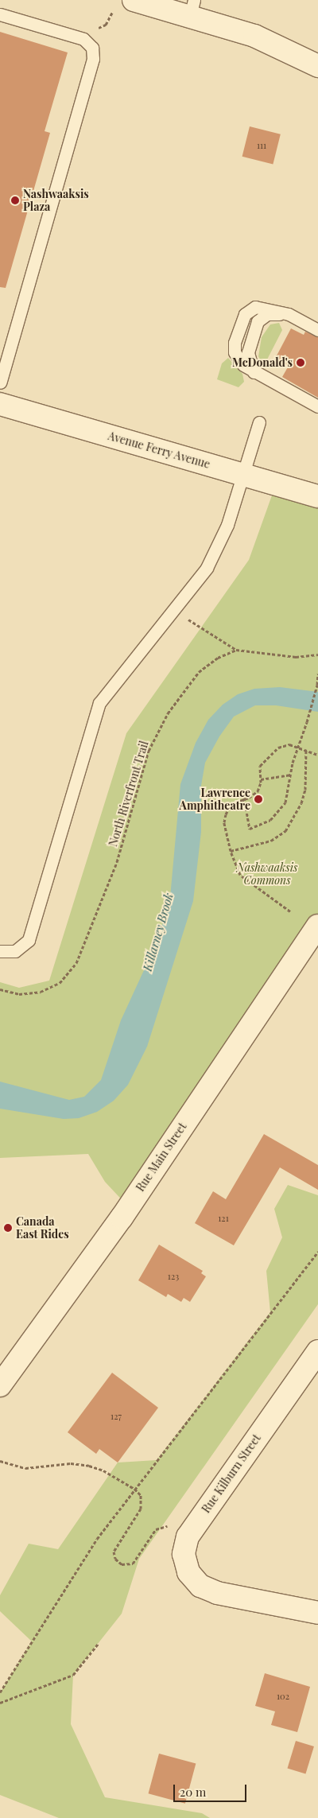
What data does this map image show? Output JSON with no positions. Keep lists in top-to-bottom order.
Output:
{
  "streets": {
    "street": ["Avenue Ferry Avenue", "Rue Main Street", "Rue Kilburn Street"],
    "path": ["North Riverfront Trail"]
  },
  "water": ["Killarney Brook"],
  "parks": ["Nashwaaksis Commons"],
  "places": [
    "Nashwaaksis Plaza",
    "McDonald's",
    "Lawrence Amphitheatre",
    "Canada East Rides"
  ],
  "house_numbers": [
    "111",
    "121",
    "123",
    "127",
    "102"
  ],
  "scale_bar": "20 m"
}
